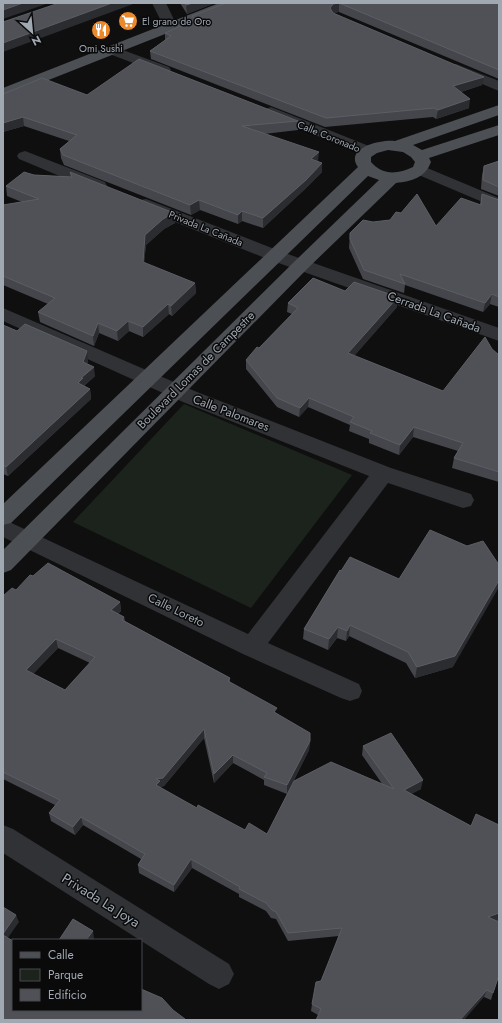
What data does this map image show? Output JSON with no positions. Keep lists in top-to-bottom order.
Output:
{
  "streets": {
    "main road": ["Boulevard Lomas de Campestre"],
    "street": [
      "Calle Coronado",
      "Privada La Cañada",
      "Cerrada La Cañada",
      "Calle Palomares",
      "Calle Loreto",
      "Privada La Joya"
    ]
  },
  "crossings": [
    ["Calle Coronado", "Boulevard Lomas de Campestre"],
    ["Privada La Cañada", "Cerrada La Cañada"],
    ["Privada La Cañada", "Boulevard Lomas de Campestre"],
    ["Cerrada La Cañada", "Boulevard Lomas de Campestre"],
    ["Boulevard Lomas de Campestre", "Calle Palomares"],
    ["Boulevard Lomas de Campestre", "Calle Loreto"]
  ],
  "places": {
    "supermarket": ["El grano de Oro"],
    "restaurant": ["Omi Sushi"]
  },
  "legend": ["Calle", "Parque", "Edificio"],
  "north": "bottom right"
}
